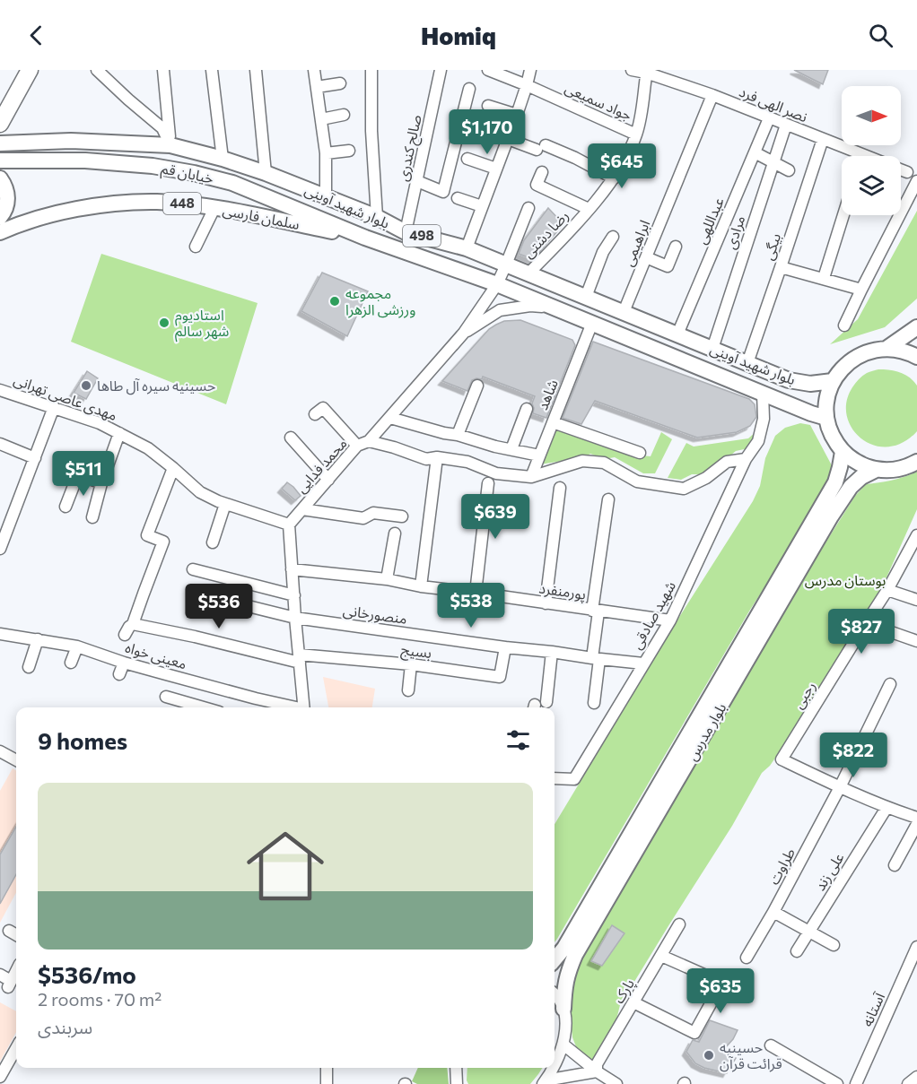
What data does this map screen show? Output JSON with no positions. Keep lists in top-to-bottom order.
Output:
{
  "streets": {
    "main road": [
      "خیابان قم",
      "448",
      "بلوار شهید آوینی",
      "سلمان فارسی",
      "498",
      "بلوار مدرس"
    ],
    "street": [
      "جواد سمیعی",
      "نصر الهی فرد",
      "صالح کندری",
      "عبداللهی",
      "مرادی",
      "رضا دشتی",
      "ابراهیمی",
      "بیگی",
      "شاهد",
      "مهدی عاصی تهرانی",
      "محمد فدایی",
      "پورمنفرد",
      "منصورخانی",
      "شهید صادقی",
      "بسیج",
      "معینی خواه",
      "رجبی",
      "طراوت",
      "علی زند",
      "پارک",
      "آستانه"
    ]
  },
  "crossings": [
    ["جواد سمیعی", "رضا دشتی"],
    ["نصر الهی فرد", "عبداللهی"],
    ["نصر الهی فرد", "مرادی"],
    ["نصر الهی فرد", "رضا دشتی"],
    ["نصر الهی فرد", "ابراهیمی"],
    ["نصر الهی فرد", "بیگی"],
    ["صالح کندری", "بلوار شهید آوینی"],
    ["خیابان قم", "بلوار شهید آوینی"],
    ["خیابان قم", "سلمان فارسی"],
    ["بلوار شهید آوینی", "سلمان فارسی"],
    ["بلوار شهید آوینی", "عبداللهی"],
    ["بلوار شهید آوینی", "مرادی"],
    ["بلوار شهید آوینی", "رضا دشتی"],
    ["بلوار شهید آوینی", "ابراهیمی"],
    ["بلوار شهید آوینی", "بیگی"],
    ["بلوار شهید آوینی", "شاهد"],
    ["بلوار شهید آوینی", "محمد فدایی"],
    ["بلوار شهید آوینی", "شهید صادقی"],
    ["مهدی عاصی تهرانی", "محمد فدایی"],
    ["پورمنفرد", "شهید صادقی"],
    ["منصورخانی", "شهید صادقی"],
    ["منصورخانی", "بسیج"],
    ["رجبی", "طراوت"]
  ],
  "parks": ["بوستان مدرس"],
  "places": [
    "مجموعه ورزشی الزهرا",
    "استادیوم شهر سالم",
    "حسینیه سیره آل طاها",
    "حسینیه قرائت قرآن"
  ],
  "north": "right",
  "page": {
    "header": "Homiq",
    "price": [
      "$1,170",
      "$645",
      "$511",
      "$639",
      "$538",
      "$536",
      "$827",
      "$822",
      "$635"
    ],
    "heading": "9 homes",
    "list": [
      {
        "name": "$536/mo",
        "note": "2 rooms · 70 m² · سربندی"
      }
    ]
  }
}
